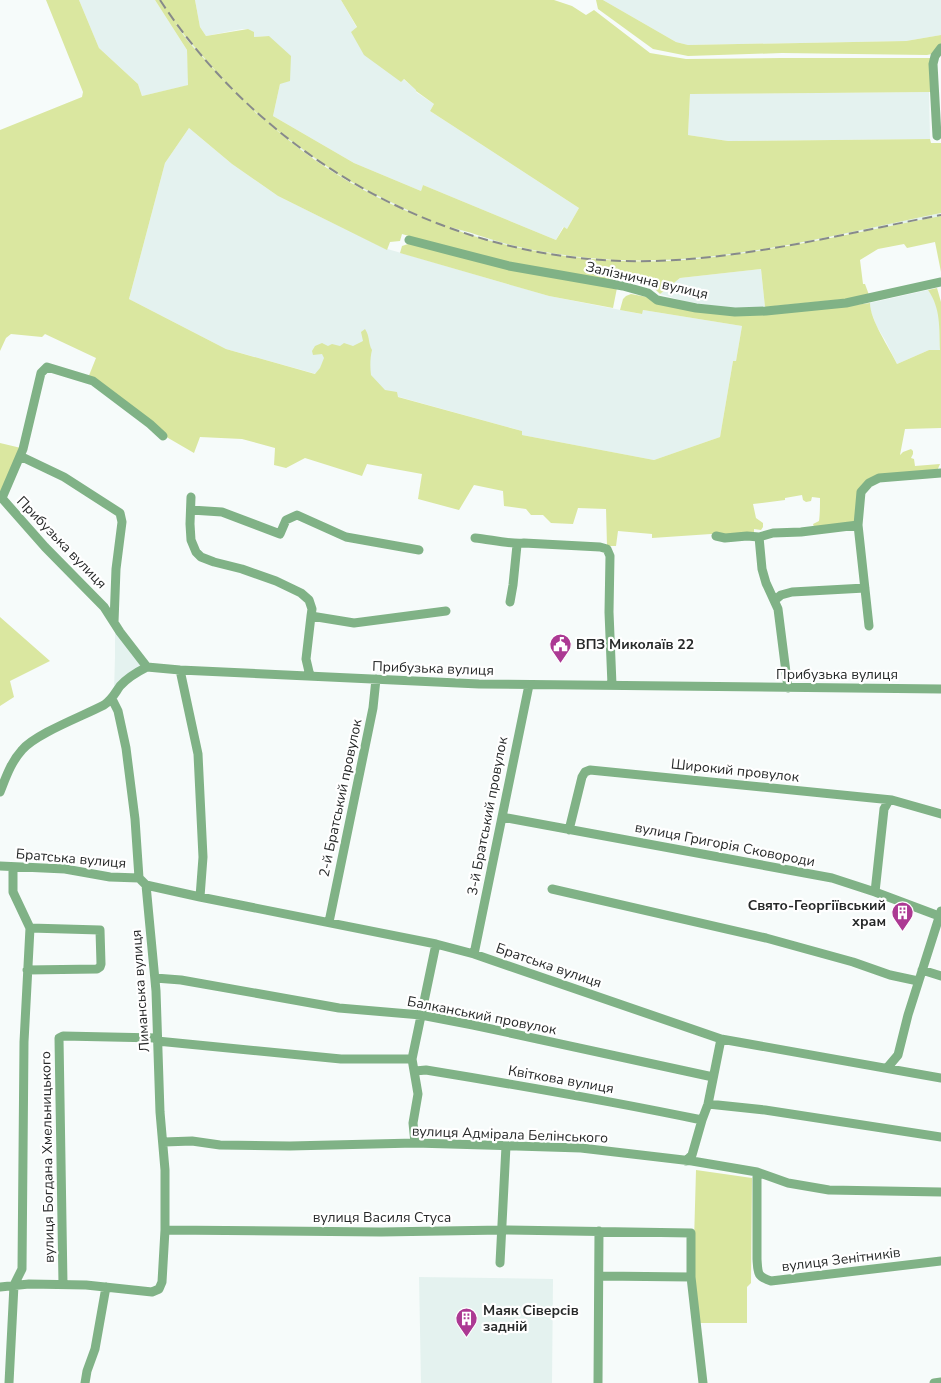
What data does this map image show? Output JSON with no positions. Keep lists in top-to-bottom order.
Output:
{
  "streets": {
    "street": [
      "Залізнична вулиця",
      "Прибузька вулиця",
      "Широкий провулок",
      "2-й Братський провулок",
      "3-й Братський провулок",
      "вулиця Григорія Сковороди",
      "Братська вулиця",
      "Лиманська вулиця",
      "Балканський провулок",
      "Квіткова вулиця",
      "вулиця Адмірала Белінського",
      "вулиця Богдана Хмельницького",
      "вулиця Василя Стуса",
      "вулиця Зенітників"
    ]
  },
  "crossings": [
    ["Прибузька вулиця", "2-й Братський провулок"],
    ["Прибузька вулиця", "3-й Братський провулок"],
    ["Широкий провулок", "вулиця Григорія Сковороди"],
    ["2-й Братський провулок", "Братська вулиця"],
    ["3-й Братський провулок", "вулиця Григорія Сковороди"],
    ["3-й Братський провулок", "Братська вулиця"],
    ["Братська вулиця", "Лиманська вулиця"],
    ["Лиманська вулиця", "Балканський провулок"],
    ["Лиманська вулиця", "вулиця Адмірала Белінського"],
    ["Лиманська вулиця", "вулиця Богдана Хмельницького"],
    ["Лиманська вулиця", "вулиця Василя Стуса"],
    ["вулиця Адмірала Белінського", "вулиця Зенітників"]
  ],
  "places": {
    "public building": ["ВПЗ Миколаїв 22"],
    "building": ["Свято-Георгіївський храм", "Маяк Сіверсів задній"]
  }
}
